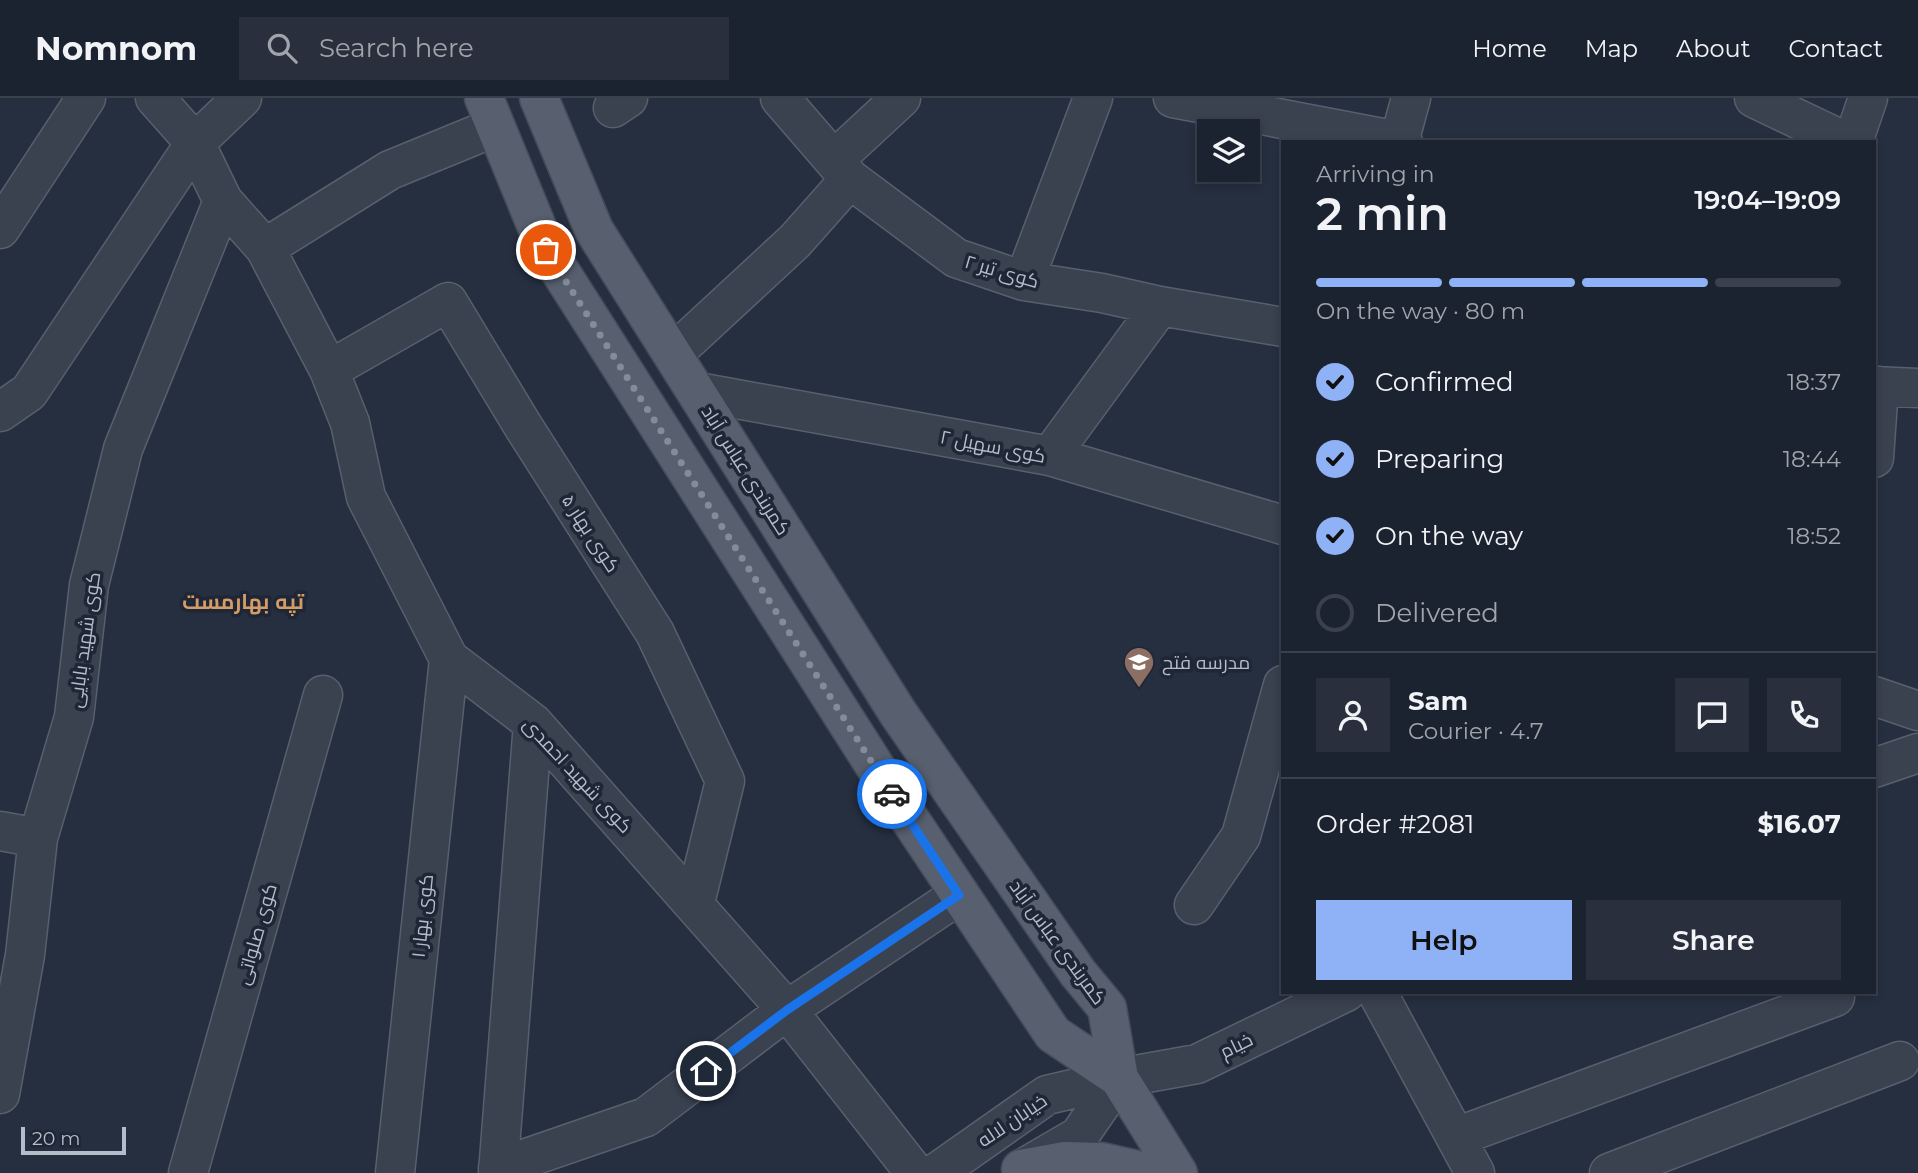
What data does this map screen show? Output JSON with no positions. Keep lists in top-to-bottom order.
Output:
{
  "streets": {
    "main road": ["کمربندی عباس آباد"],
    "street": [
      "کوی تیر ۲",
      "کوی سهیل ۲",
      "کوی بهار ۵",
      "کوی شهید بابایی",
      "کوی شهید احمدی",
      "کوی بهار ۱",
      "کوی صلواتی",
      "خیام",
      "خیابان لاله"
    ]
  },
  "crossings": [
    ["کوی سهیل ۲", "کمربندی عباس آباد"],
    ["کمربندی عباس آباد", "خیام"],
    ["کمربندی عباس آباد", "خیابان لاله"],
    ["کوی بهار ۵", "کوی شهید احمدی"],
    ["کوی شهید بابایی", "کوی شهید احمدی"],
    ["کوی شهید احمدی", "کوی بهار ۱"],
    ["خیام", "خیابان لاله"]
  ],
  "districts": ["تپه بهارمست"],
  "places": {
    "school or university": ["مدرسه فتح"]
  },
  "scale_bar": "20 m",
  "page": {
    "header": "Nomnom",
    "search": "Search here",
    "nav": [
      "Home",
      "Map",
      "About",
      "Contact"
    ],
    "heading": ["2 min", "Arriving in", "19:04–19:09"],
    "panel": [
      "Sam",
      "Courier · 4.7",
      "Order #2081",
      "$16.07"
    ],
    "bar": "On the way · 80 m",
    "list": [
      ["Confirmed", "18:37"],
      ["Preparing", "18:44"],
      ["On the way", "18:52"],
      "Delivered"
    ],
    "buttons": ["Help", "Share"],
    "scale": "20 m"
  }
}
